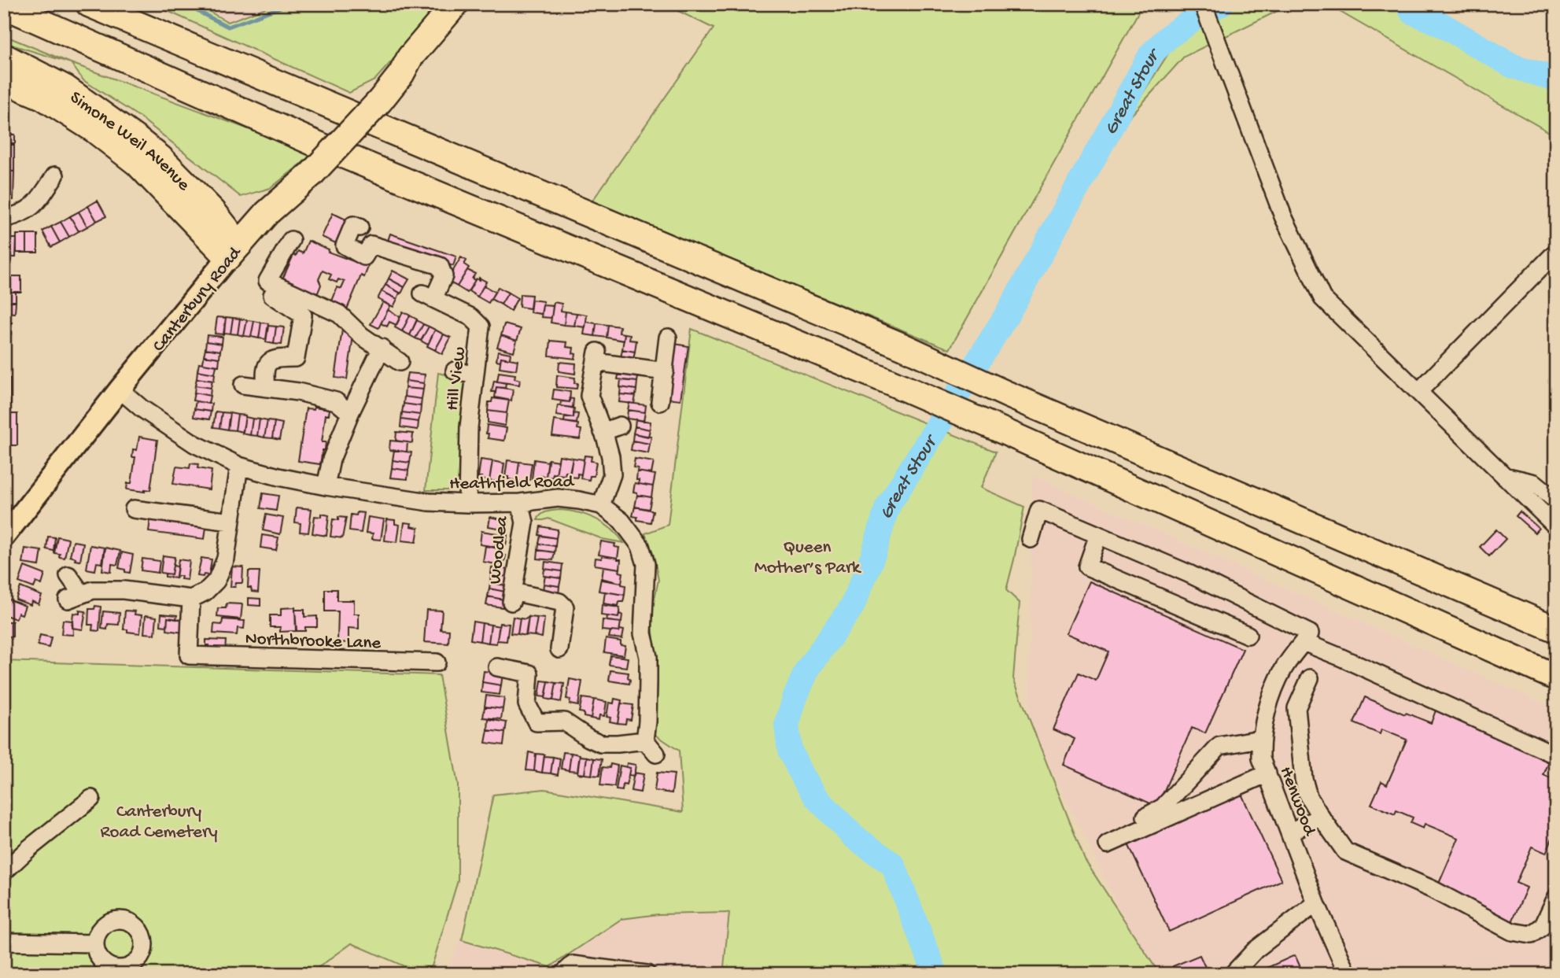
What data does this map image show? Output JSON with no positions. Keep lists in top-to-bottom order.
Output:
{
  "streets": {
    "highway": ["Simone Weil Avenue", "Canterbury Road"],
    "street": [
      "Hill View",
      "Heathfield Road",
      "Woodlea",
      "Northbrooke Lane",
      "Henwood"
    ]
  },
  "crossings": [
    ["Simone Weil Avenue", "Canterbury Road"],
    ["Canterbury Road", "Heathfield Road"],
    ["Hill View", "Heathfield Road"],
    ["Heathfield Road", "Woodlea"]
  ],
  "water": ["Great Stour"],
  "parks": ["Queen Mother’s Park", "Canterbury Road Cemetery"]
}
